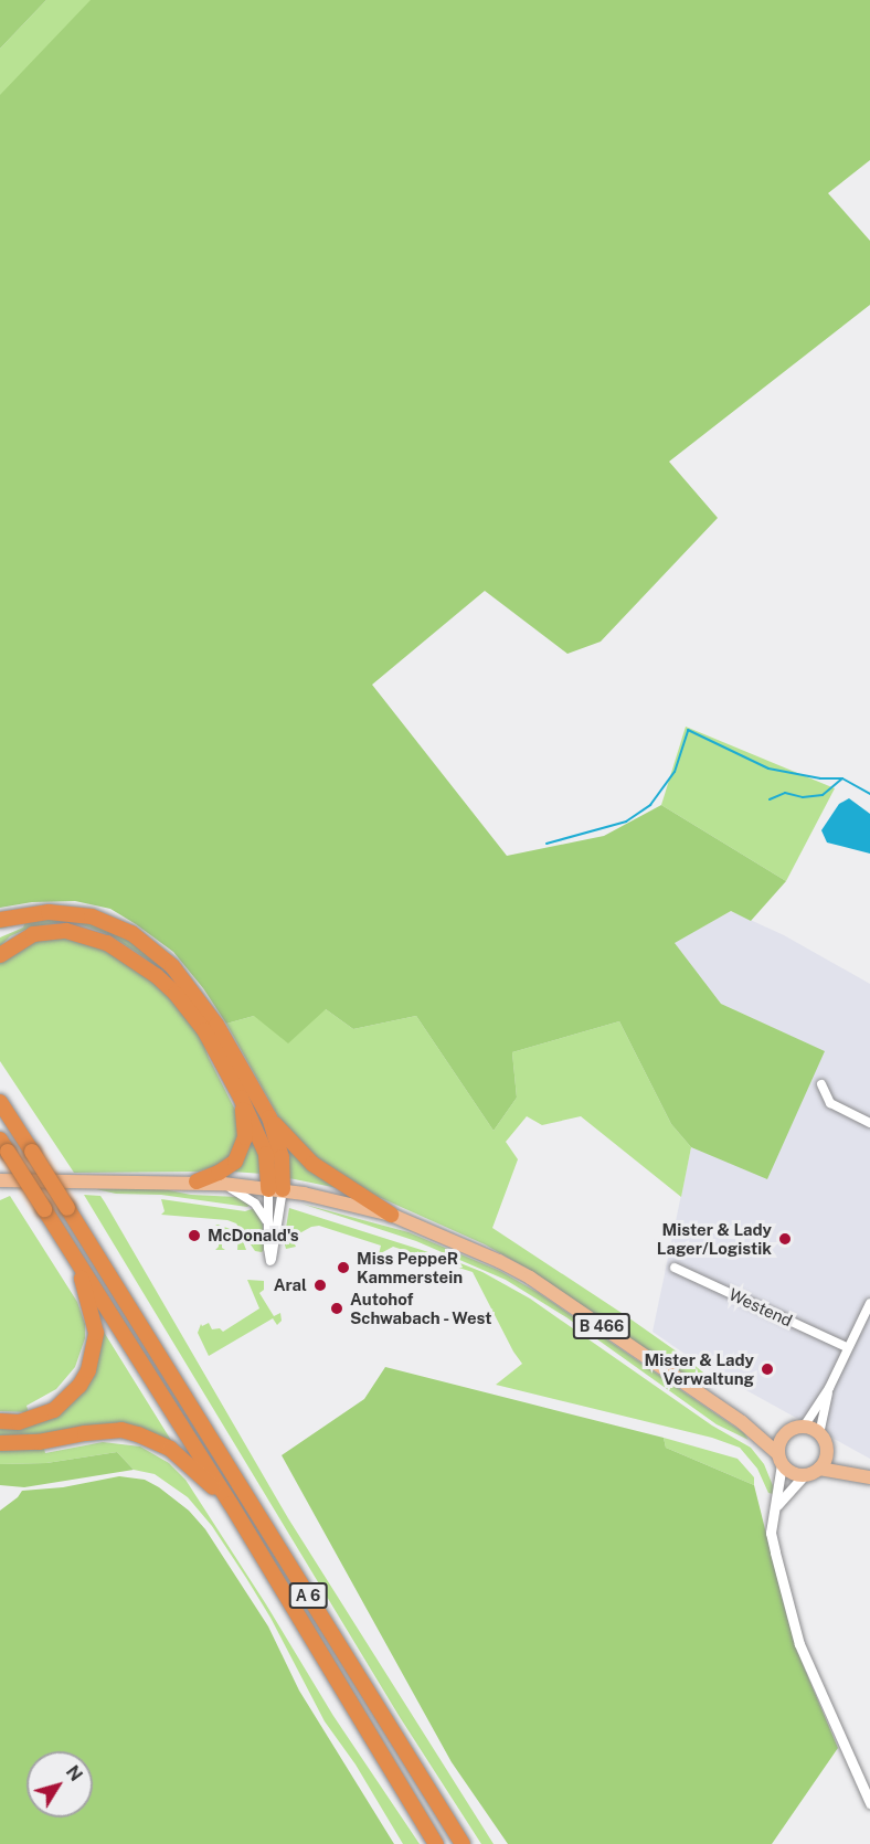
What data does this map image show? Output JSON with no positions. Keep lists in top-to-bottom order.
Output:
{
  "streets": {
    "highway": ["A 6"],
    "main road": ["B 466"],
    "street": ["Westend"]
  },
  "places": [
    "McDonald's",
    "Mister & Lady Lager/Logistik",
    "Miss PeppeR Kammerstein",
    "Aral",
    "Autohof Schwabach - West",
    "Mister & Lady Verwaltung"
  ],
  "north": "top right"
}
